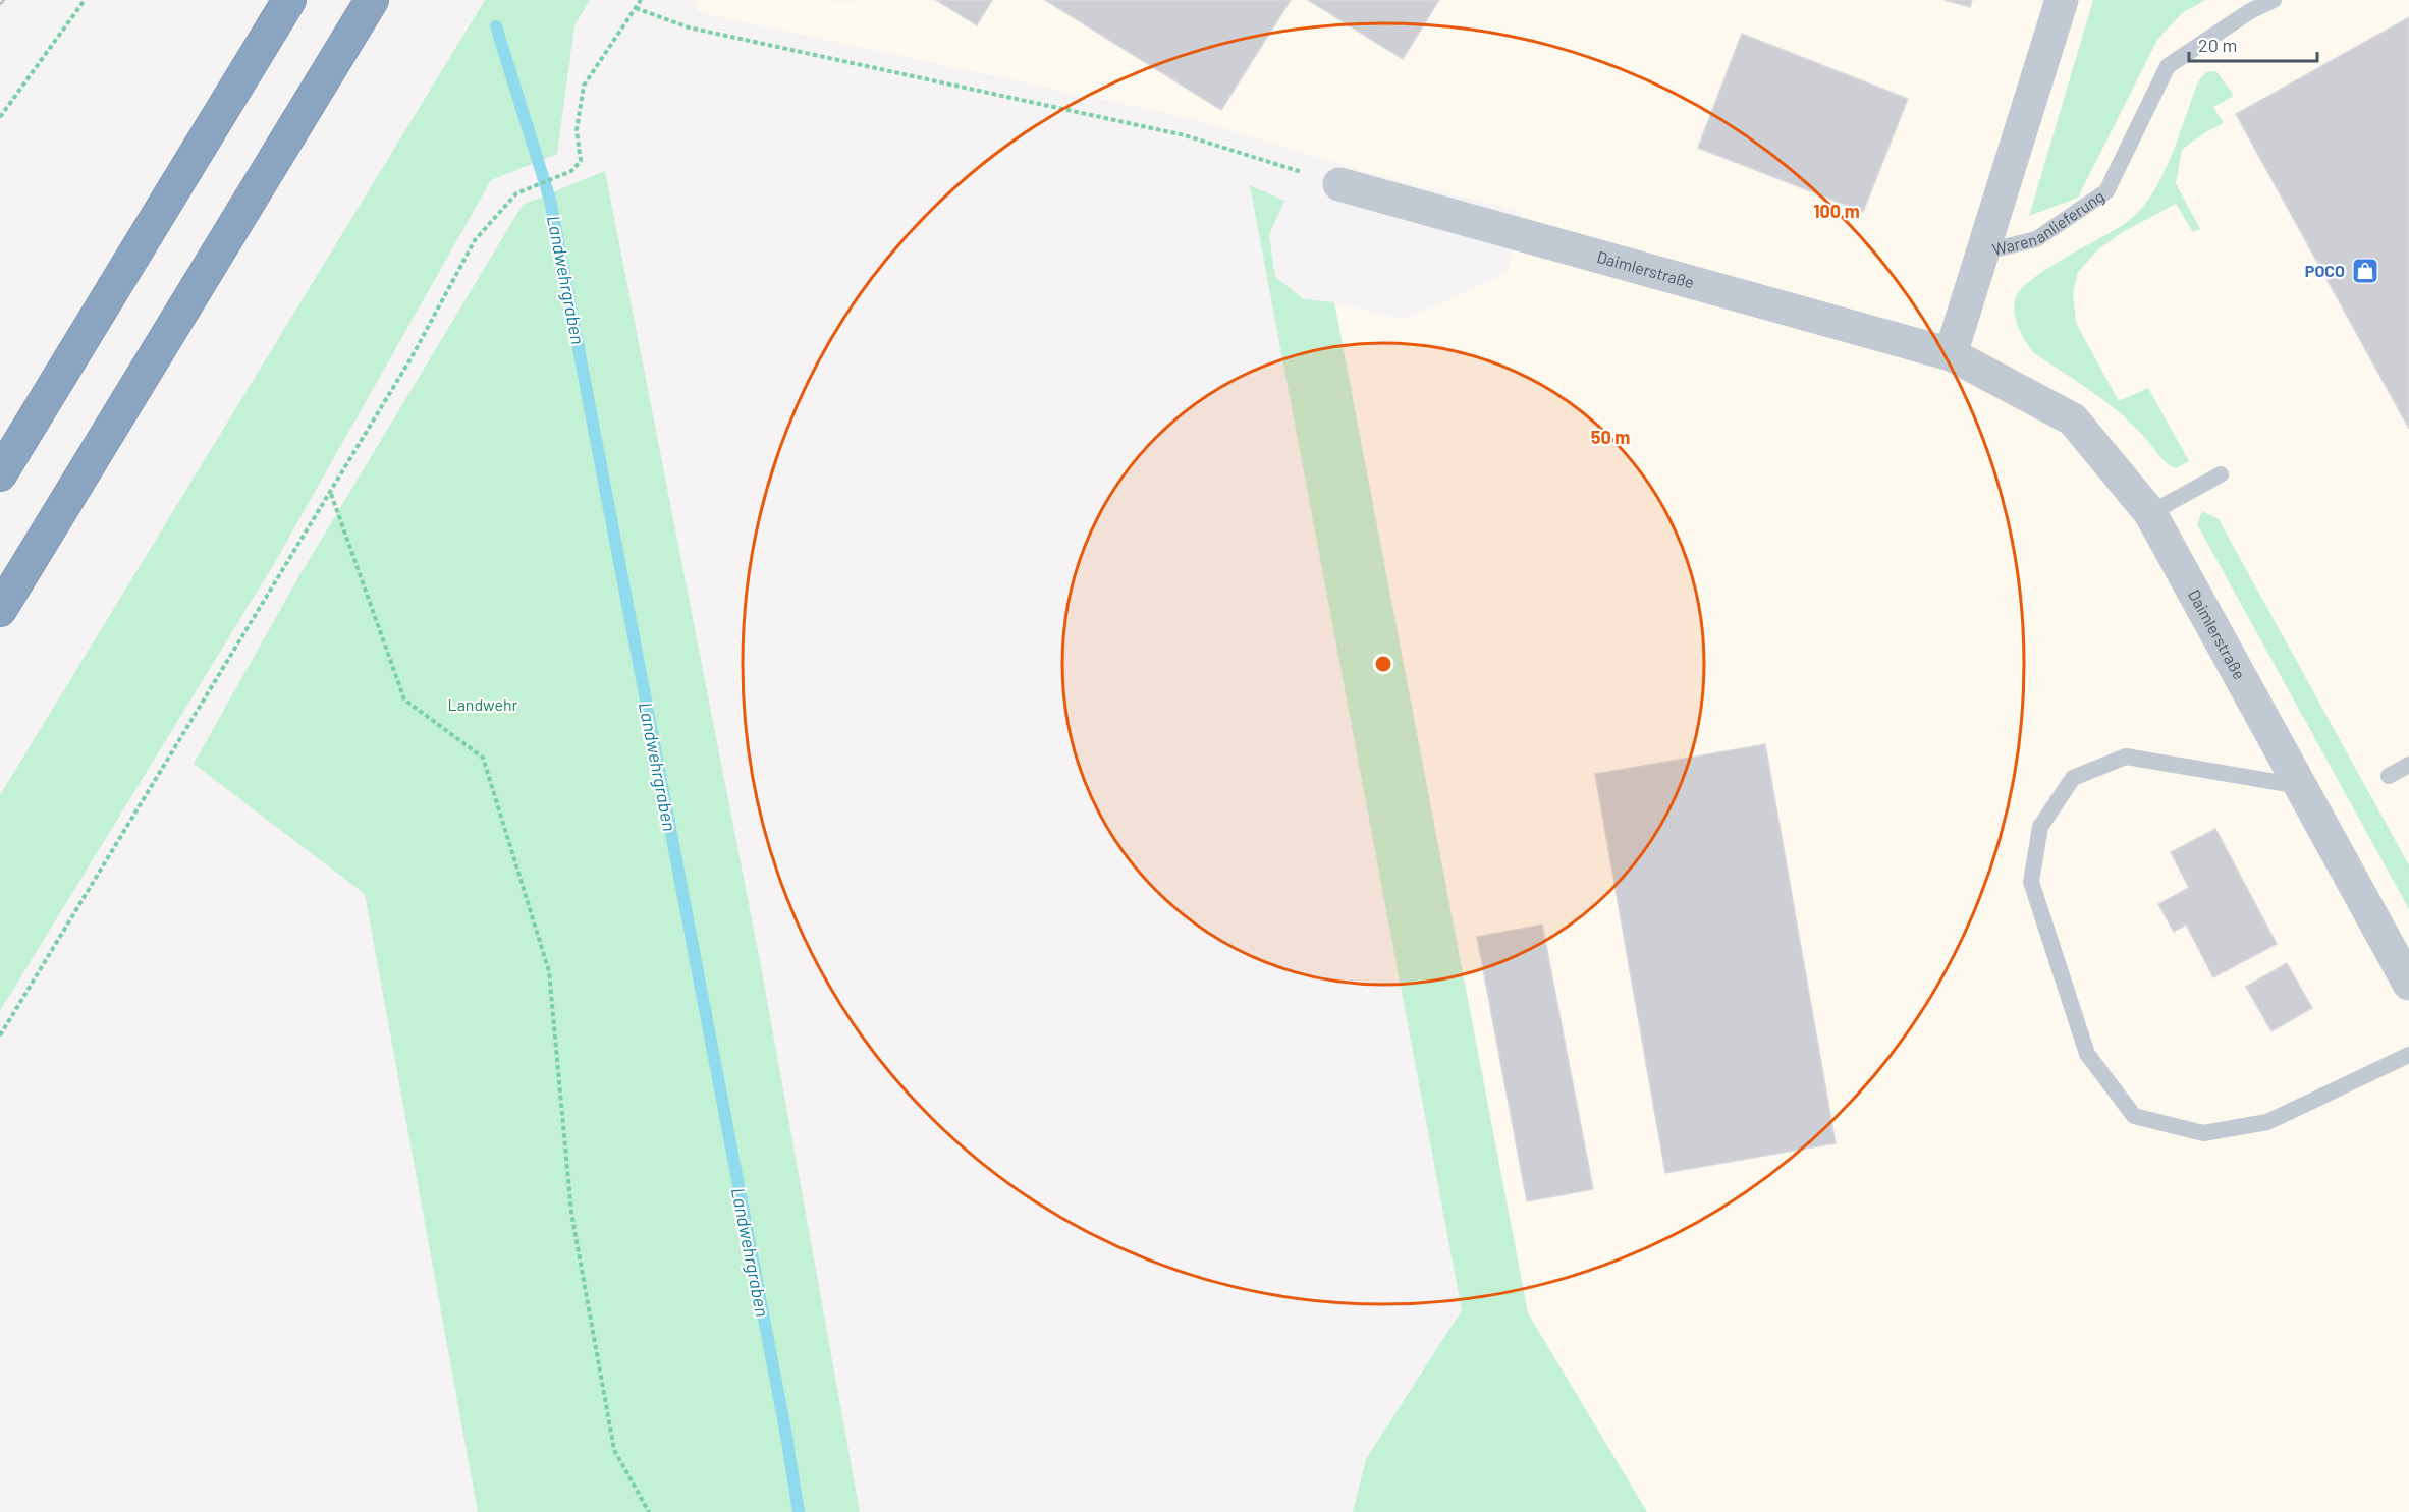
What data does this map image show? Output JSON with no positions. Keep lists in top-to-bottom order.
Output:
{
  "streets": {
    "street": ["Daimlerstraße"],
    "lane": ["Warenanlieferung"]
  },
  "water": ["Landwehrgraben"],
  "parks": ["Landwehr"],
  "places": {
    "shop": ["POCO"]
  },
  "scale_bar": "20 m",
  "rings": ["100 m", "50 m"]
}
